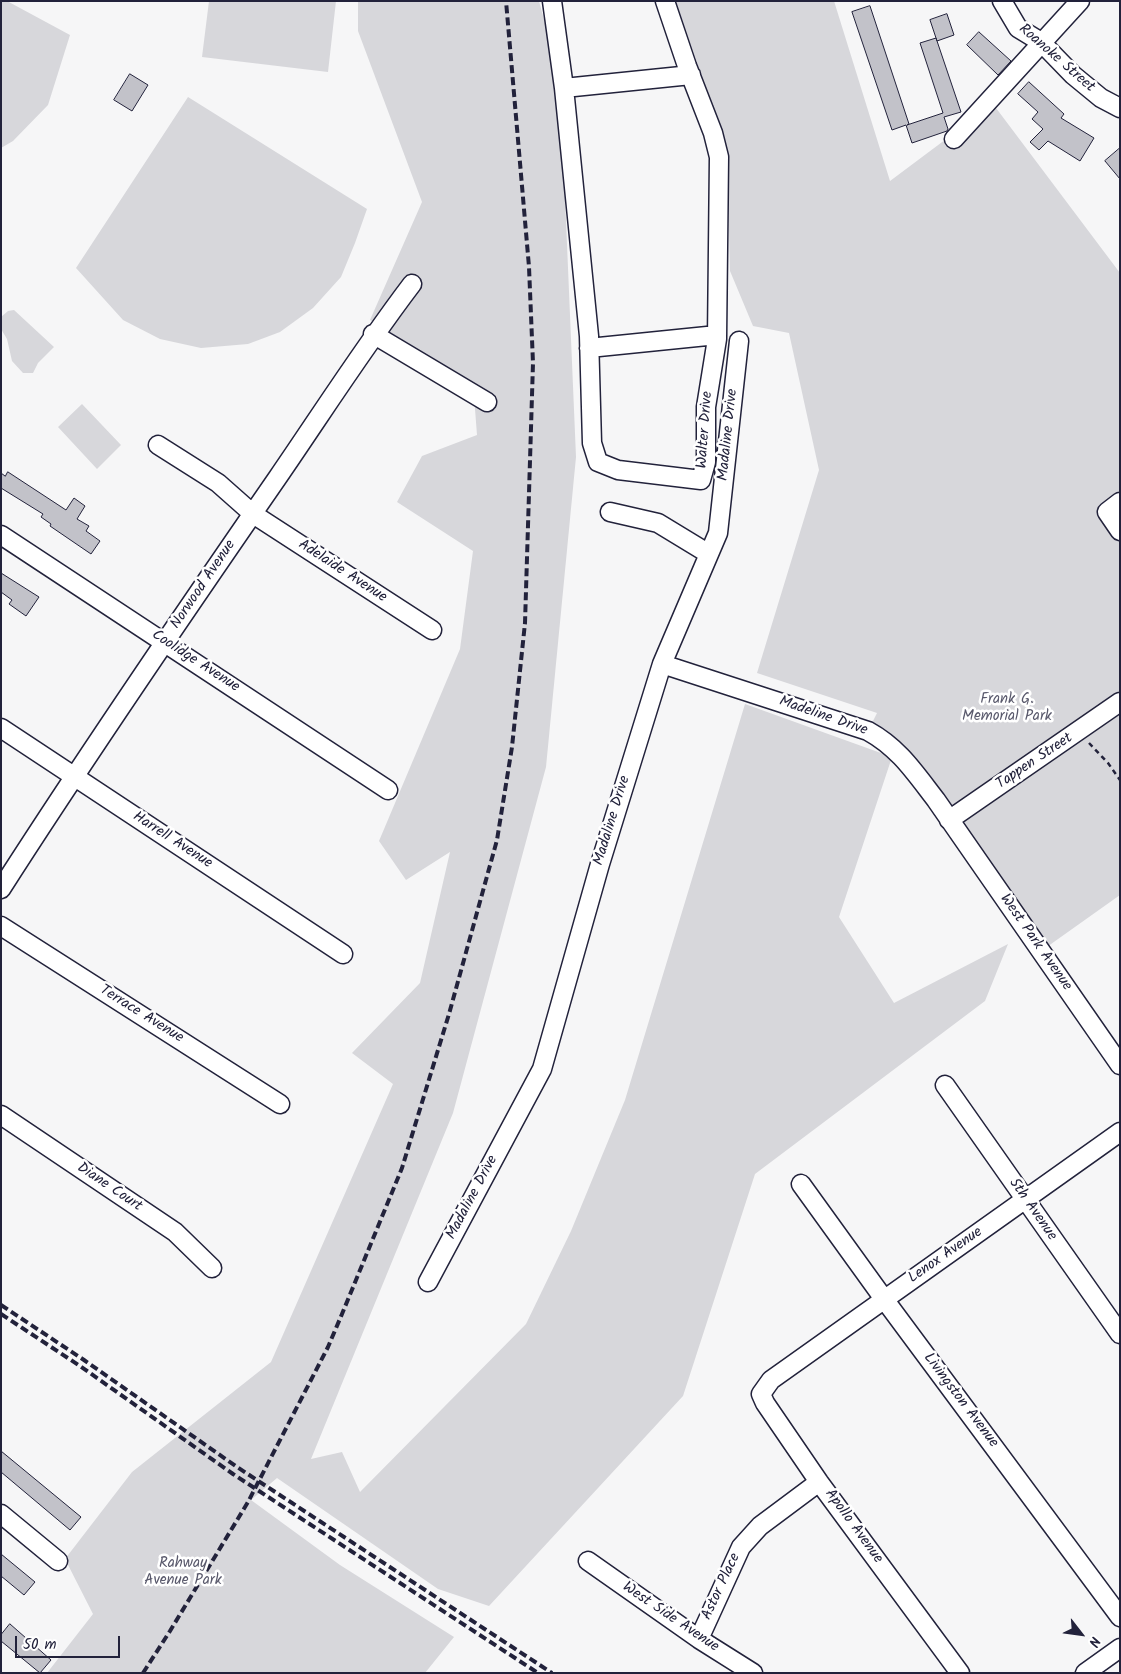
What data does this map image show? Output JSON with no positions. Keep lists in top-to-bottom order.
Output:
{
  "streets": {
    "street": [
      "Roanoke Street",
      "Walter Drive",
      "Madaline Drive",
      "Adelaide Avenue",
      "Norwood Avenue",
      "Coolidge Avenue",
      "Madeline Drive",
      "Tappen Street",
      "Harrell Avenue",
      "West Park Avenue",
      "Terrace Avenue",
      "Diane Court",
      "5th Avenue",
      "Lenox Avenue",
      "Livingston Avenue",
      "Apollo Avenue",
      "Astor Place",
      "West Side Avenue"
    ]
  },
  "crossings": [
    ["Madaline Drive", "Madeline Drive"],
    ["Adelaide Avenue", "Norwood Avenue"],
    ["Norwood Avenue", "Coolidge Avenue"],
    ["Norwood Avenue", "Harrell Avenue"],
    ["Madeline Drive", "Tappen Street"],
    ["Madeline Drive", "West Park Avenue"],
    ["Tappen Street", "West Park Avenue"],
    ["5th Avenue", "Lenox Avenue"],
    ["Lenox Avenue", "Livingston Avenue"],
    ["Lenox Avenue", "Apollo Avenue"],
    ["Apollo Avenue", "Astor Place"],
    ["Astor Place", "West Side Avenue"]
  ],
  "parks": ["Frank G. Memorial Park", "Rahway Avenue Park"],
  "scale_bar": "50 m",
  "north": "bottom right"
}
